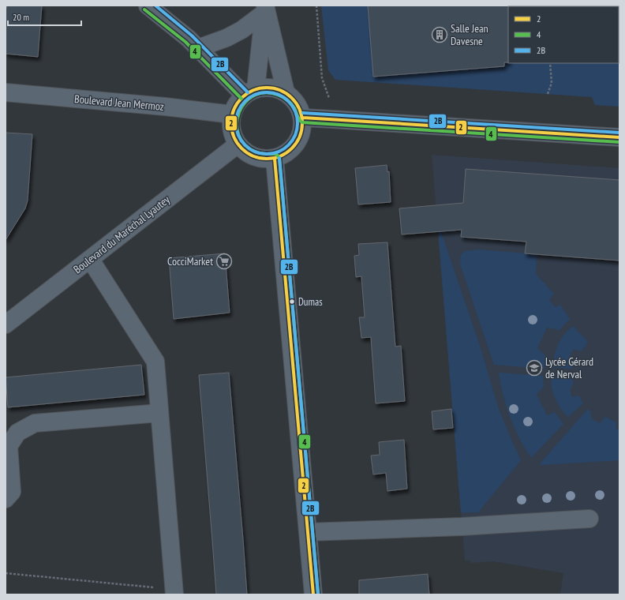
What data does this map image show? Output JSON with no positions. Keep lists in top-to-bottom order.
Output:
{
  "streets": {
    "street": ["Boulevard Jean Mermoz", "Boulevard du Maréchal Lyautey"]
  },
  "crossings": [
    ["Boulevard Jean Mermoz", "Boulevard du Maréchal Lyautey"]
  ],
  "places": {
    "building": ["Salle Jean Davesne"],
    "supermarket": ["CocciMarket"],
    "other": ["Dumas"],
    "school or university": ["Lycée Gérard de Nerval"]
  },
  "lines": ["transit line 2B", "transit line 4", "transit line 2"],
  "legend": ["2", "4", "2B"],
  "scale_bar": "20 m"
}
